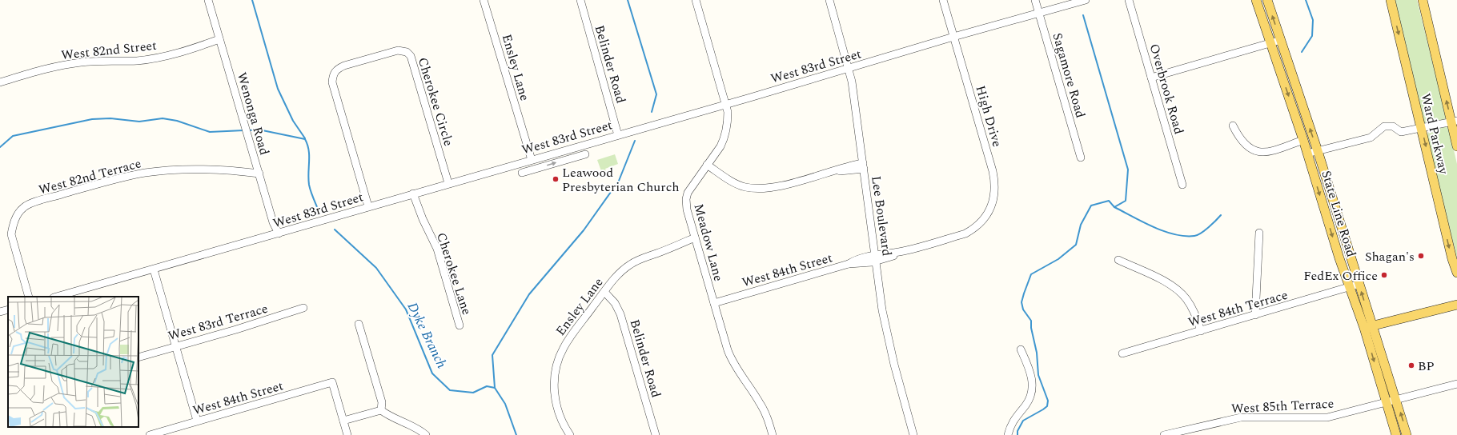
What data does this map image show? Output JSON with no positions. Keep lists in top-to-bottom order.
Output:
{
  "streets": {
    "main road": ["Ward Parkway", "State Line Road"],
    "street": [
      "West 82nd Street",
      "Belinder Road",
      "West 83rd Street",
      "Ensley Lane",
      "Sagamore Road",
      "Overbrook Road",
      "Cherokee Circle",
      "Wenonga Road",
      "High Drive",
      "West 82nd Terrace",
      "Lee Boulevard",
      "Meadow Lane",
      "West 84th Street",
      "Cherokee Lane",
      "West 84th Terrace",
      "West 83rd Terrace",
      "West 85th Terrace"
    ]
  },
  "crossings": [
    ["West 82nd Street", "Wenonga Road"],
    ["Belinder Road", "West 83rd Street"],
    ["Belinder Road", "Ensley Lane"],
    ["West 83rd Street", "Ensley Lane"],
    ["West 83rd Street", "Sagamore Road"],
    ["West 83rd Street", "Cherokee Circle"],
    ["West 83rd Street", "Wenonga Road"],
    ["West 83rd Street", "High Drive"],
    ["West 83rd Street", "Lee Boulevard"],
    ["West 83rd Street", "Meadow Lane"],
    ["West 83rd Street", "Cherokee Lane"],
    ["Ensley Lane", "Meadow Lane"],
    ["Wenonga Road", "West 82nd Terrace"],
    ["High Drive", "West 84th Street"],
    ["State Line Road", "West 84th Terrace"],
    ["State Line Road", "West 85th Terrace"],
    ["Lee Boulevard", "West 84th Street"],
    ["Meadow Lane", "West 84th Street"]
  ],
  "water": ["Dyke Branch"],
  "places": [
    "Leawood Presbyterian Church",
    "Shagan's",
    "FedEx Office",
    "BP"
  ]
}
